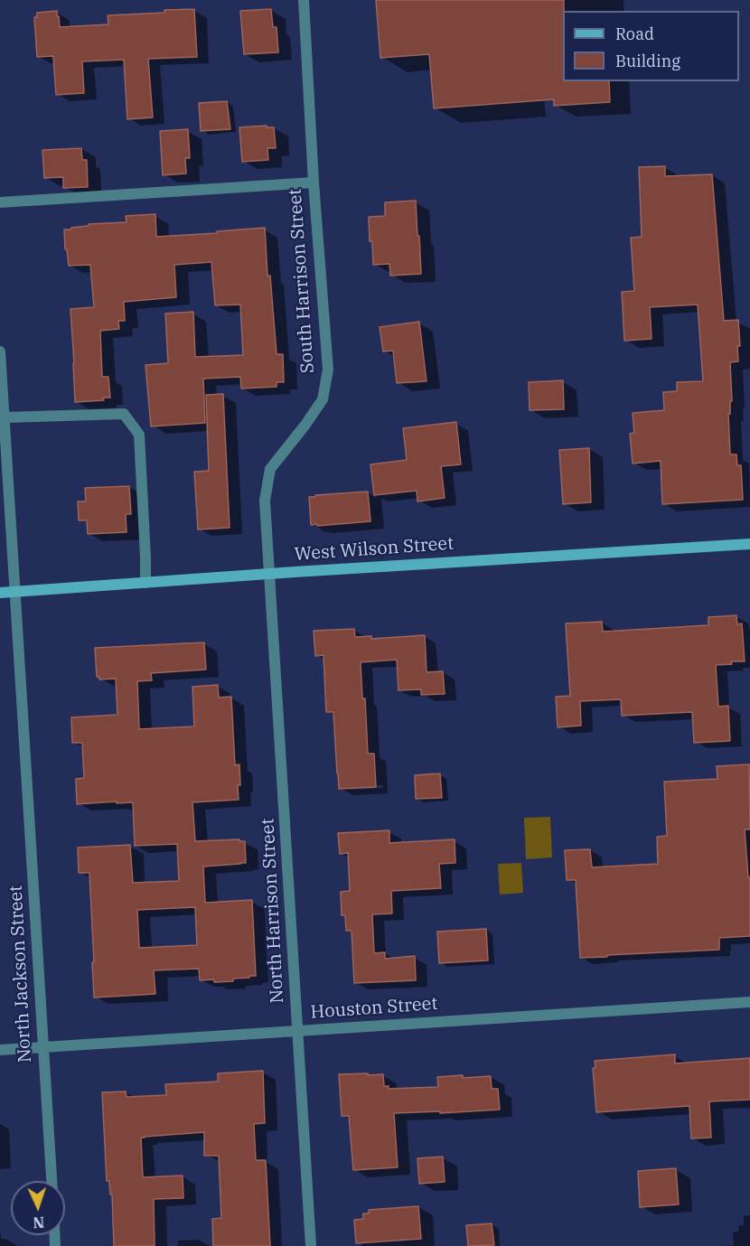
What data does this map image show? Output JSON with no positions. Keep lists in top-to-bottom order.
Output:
{
  "streets": {
    "main road": ["West Wilson Street"],
    "street": [
      "South Harrison Street",
      "North Harrison Street",
      "North Jackson Street",
      "Houston Street"
    ]
  },
  "crossings": [
    ["South Harrison Street", "West Wilson Street"],
    ["South Harrison Street", "North Harrison Street"],
    ["West Wilson Street", "North Harrison Street"],
    ["West Wilson Street", "North Jackson Street"],
    ["North Harrison Street", "Houston Street"],
    ["North Jackson Street", "Houston Street"]
  ],
  "legend": ["Road", "Building"],
  "north": "bottom"
}
